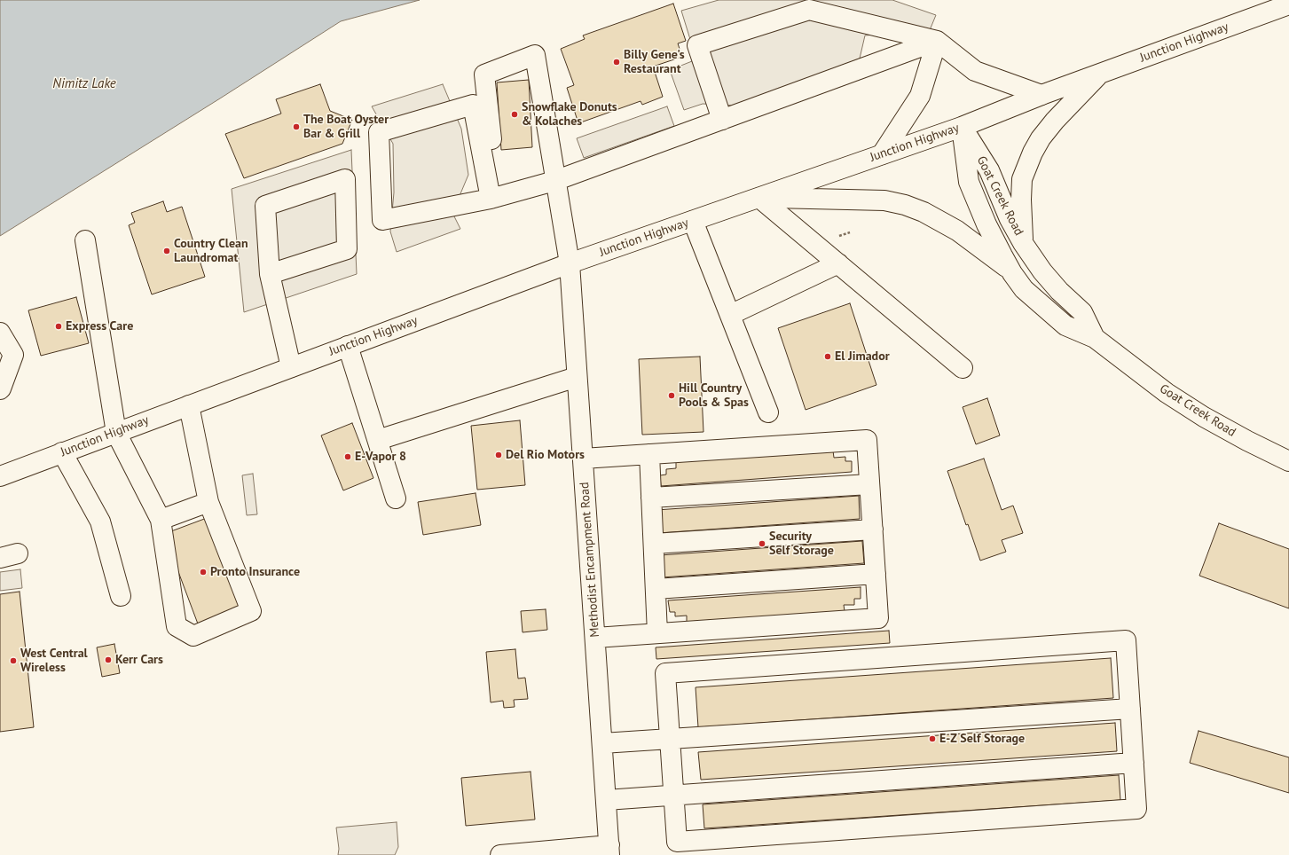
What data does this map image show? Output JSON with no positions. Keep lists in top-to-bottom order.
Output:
{
  "streets": {
    "main road": ["Junction Highway", "Goat Creek Road", "Methodist Encampment Road"]
  },
  "crossings": [
    ["Junction Highway", "Goat Creek Road"],
    ["Junction Highway", "Methodist Encampment Road"]
  ],
  "water": ["Nimitz Lake"],
  "places": [
    "Billy Gene's Restaurant",
    "Snowflake Donuts & Kolaches",
    "The Boat Oyster Bar & Grill",
    "Country Clean Laundromat",
    "Express Care",
    "El Jimador",
    "Hill Country Pools & Spas",
    "Del Rio Motors",
    "E-Vapor 8",
    "Security Self Storage",
    "Pronto Insurance",
    "Kerr Cars",
    "West Central Wireless",
    "E-Z Self Storage"
  ]
}
